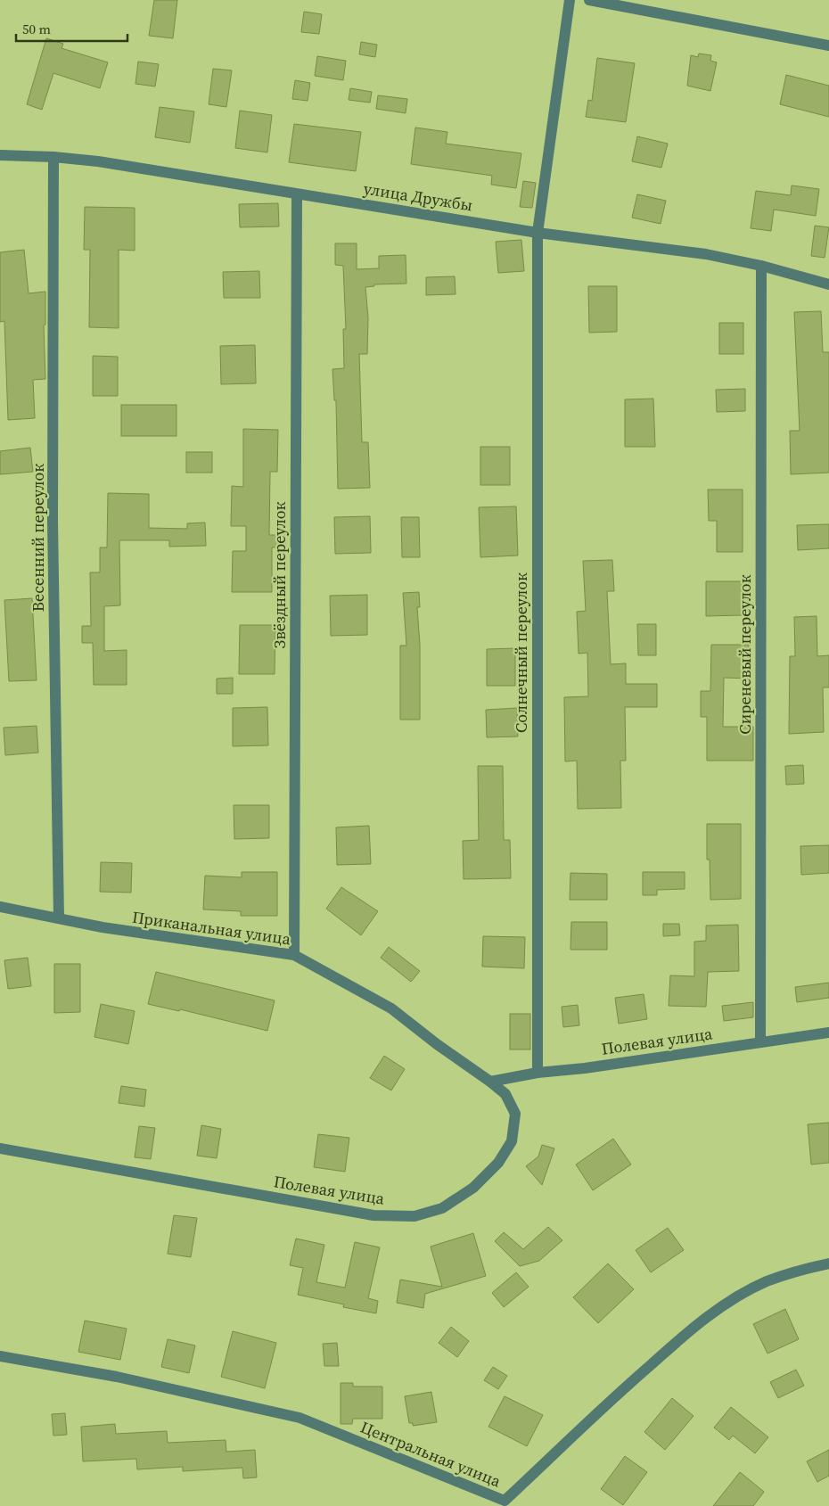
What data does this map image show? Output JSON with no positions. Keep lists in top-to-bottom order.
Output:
{
  "streets": {
    "street": [
      "улица Дружбы",
      "Весенний переулок",
      "Звёздный переулок",
      "Солнечный переулок",
      "Сиреневый переулок",
      "Приканальная улица",
      "Полевая улица",
      "Центральная улица"
    ]
  },
  "crossings": [
    ["улица Дружбы", "Весенний переулок"],
    ["улица Дружбы", "Звёздный переулок"],
    ["улица Дружбы", "Солнечный переулок"],
    ["улица Дружбы", "Сиреневый переулок"],
    ["Весенний переулок", "Приканальная улица"],
    ["Звёздный переулок", "Приканальная улица"],
    ["Солнечный переулок", "Полевая улица"],
    ["Сиреневый переулок", "Полевая улица"],
    ["Приканальная улица", "Полевая улица"]
  ],
  "scale_bar": "50 m"
}
